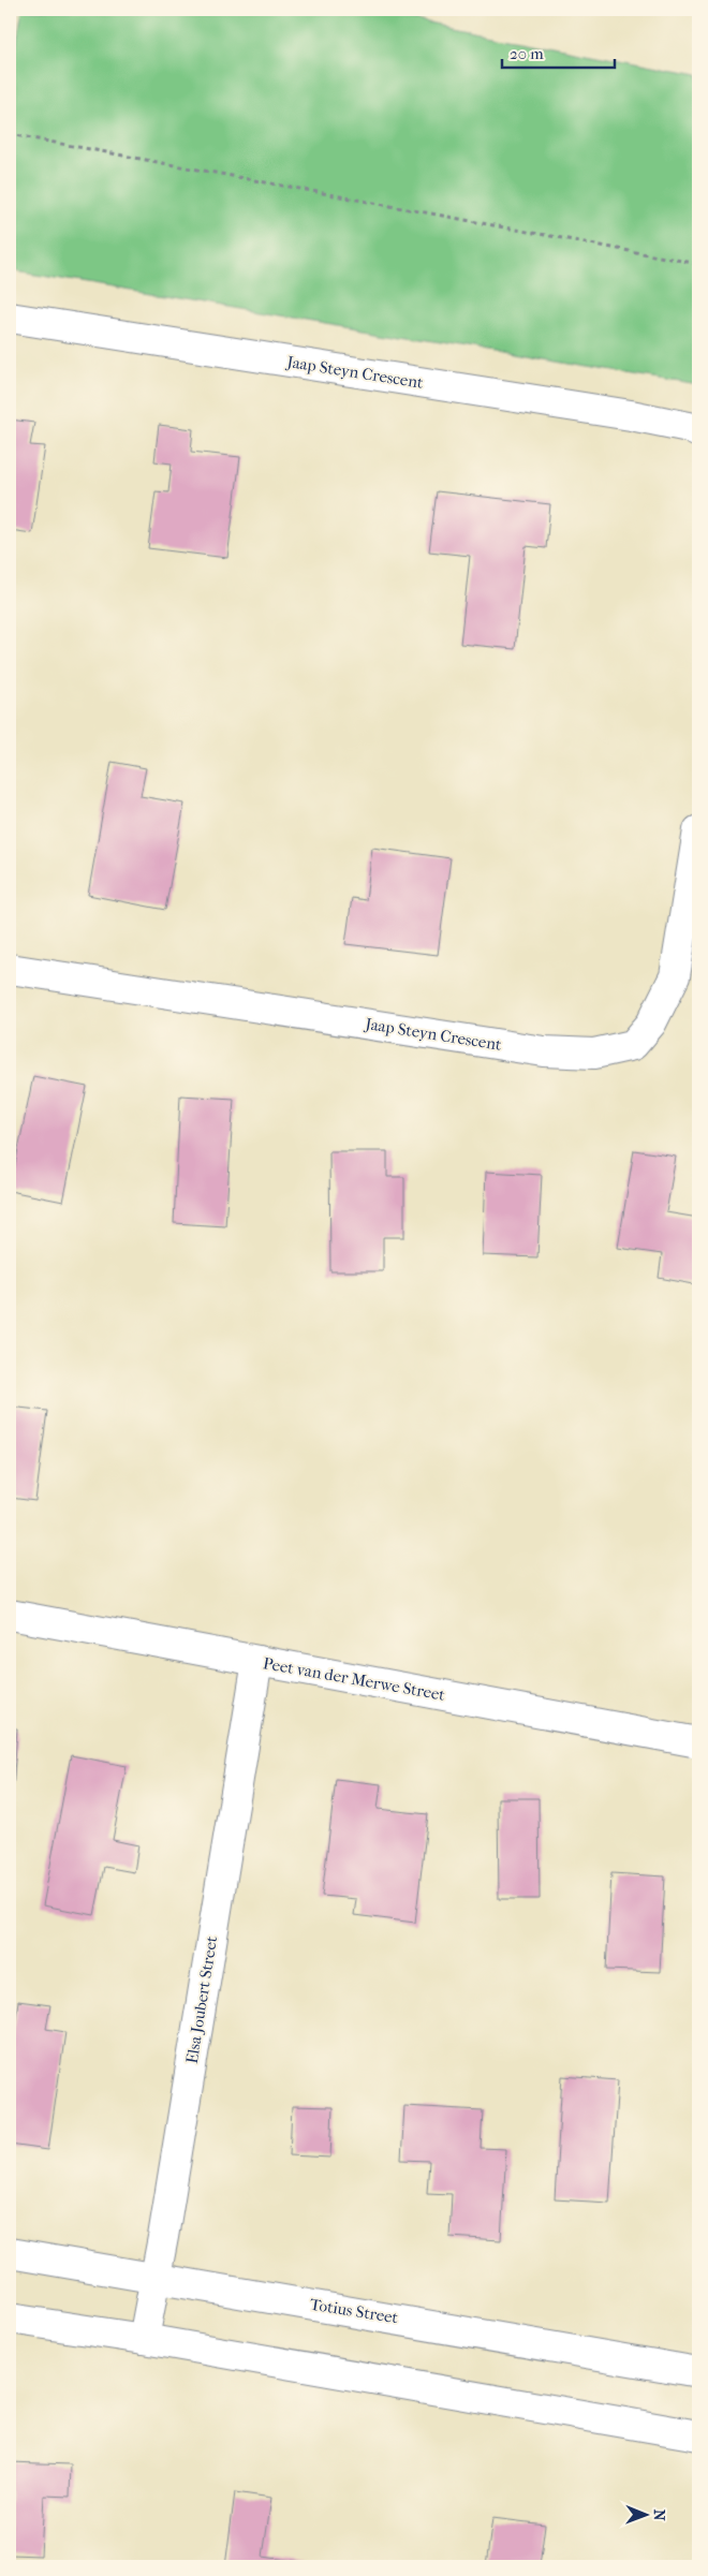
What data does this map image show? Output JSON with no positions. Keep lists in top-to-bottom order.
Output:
{
  "streets": {
    "street": [
      "Jaap Steyn Crescent",
      "Peet van der Merwe Street",
      "Elsa Joubert Street",
      "Totius Street"
    ]
  },
  "crossings": [
    ["Peet van der Merwe Street", "Elsa Joubert Street"],
    ["Elsa Joubert Street", "Totius Street"]
  ],
  "scale_bar": "20 m",
  "north": "right"
}
